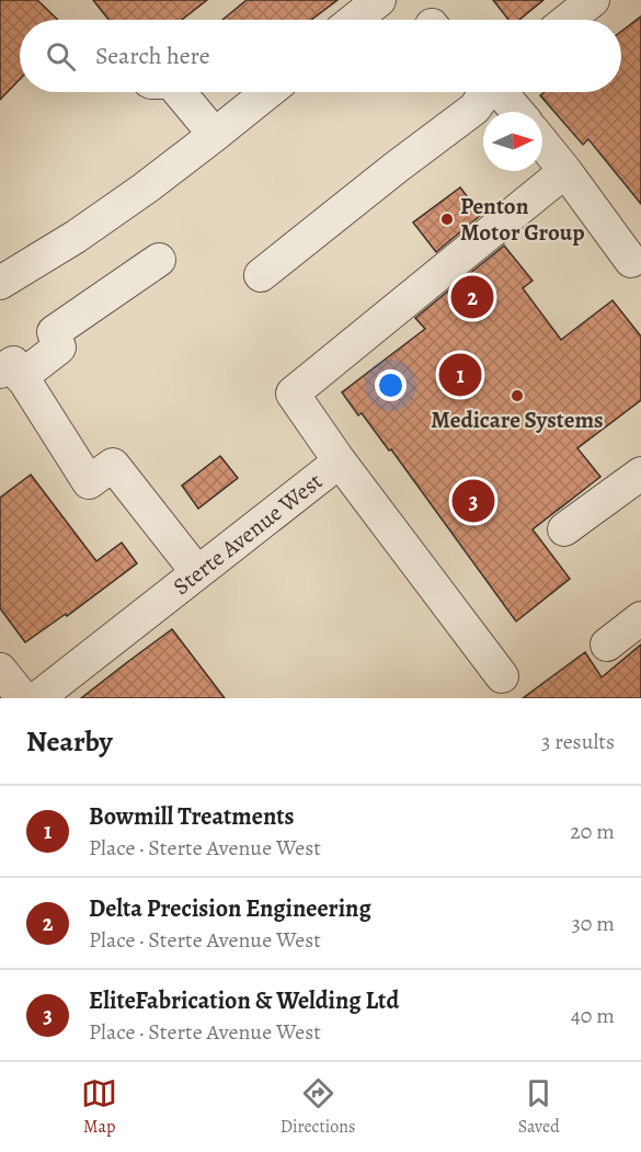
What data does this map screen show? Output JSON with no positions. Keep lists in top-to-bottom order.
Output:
{
  "streets": {
    "street": ["Sterte Avenue West"]
  },
  "places": ["Penton Motor Group", "Medicare Systems"],
  "north": "right",
  "page": {
    "search": "Search here",
    "pins": ["2", "1", "3"],
    "heading": ["Nearby", "3 results"],
    "list": [
      {
        "mark": "1",
        "name": "Bowmill Treatments",
        "note": "Place · Sterte Avenue West",
        "value": "20 m"
      },
      {
        "mark": "2",
        "name": "Delta Precision Engineering",
        "note": "Place · Sterte Avenue West",
        "value": "30 m"
      },
      {
        "mark": "3",
        "name": "EliteFabrication & Welding Ltd",
        "note": "Place · Sterte Avenue West",
        "value": "40 m"
      }
    ],
    "nav": ["Map", "Directions", "Saved"]
  }
}
